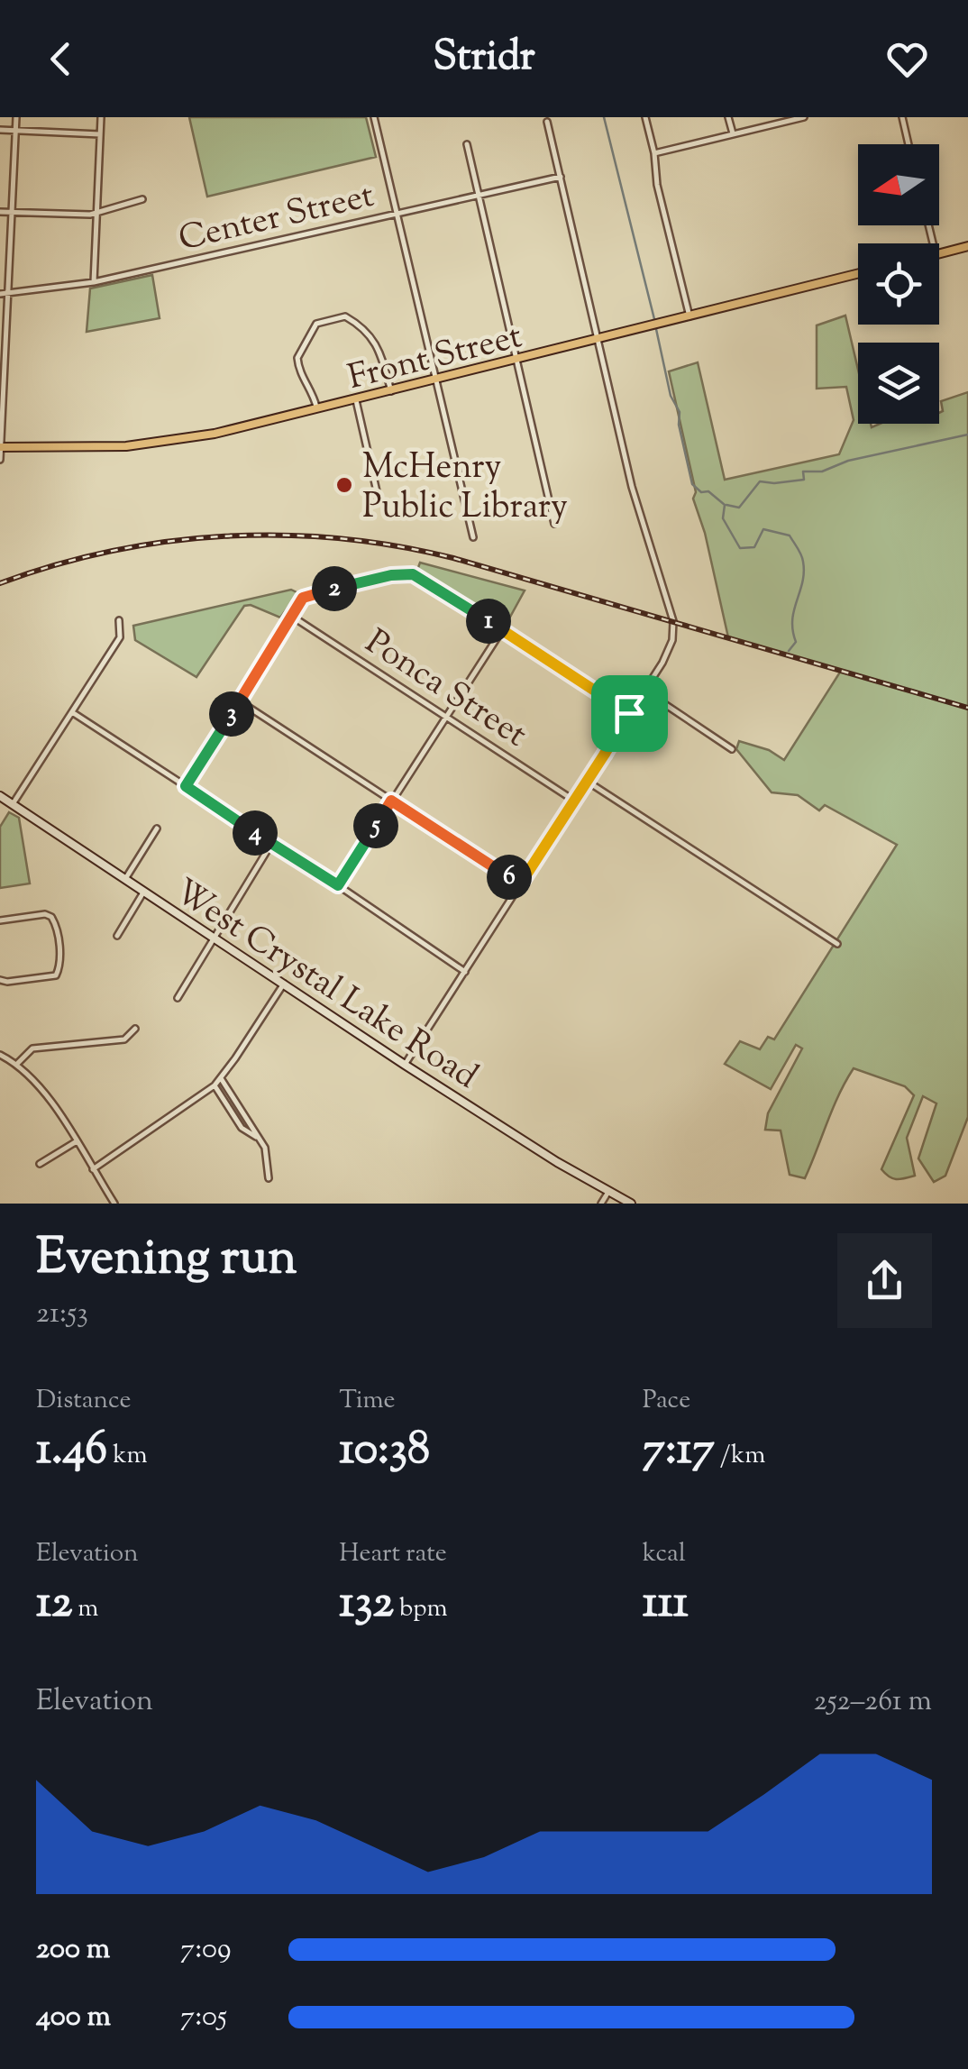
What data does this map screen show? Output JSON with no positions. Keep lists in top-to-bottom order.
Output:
{
  "streets": {
    "main road": ["Front Street"],
    "street": ["Center Street", "Ponca Street", "West Crystal Lake Road"]
  },
  "places": ["McHenry Public Library"],
  "north": "left",
  "page": {
    "header": "Stridr",
    "pins": [
      "2",
      "1",
      "3",
      "5",
      "4",
      "6"
    ],
    "heading": ["Evening run", "21:53"],
    "stats": [
      ["Distance", "1.46 km"],
      ["Time", "10:38"],
      ["Pace", "7:17 /km"],
      ["Elevation", "12 m"],
      ["Heart rate", "132 bpm"],
      ["kcal", "111"]
    ],
    "chart": ["Elevation", "252–261 m"],
    "list": [
      {
        "name": "200 m",
        "note": "7:09"
      },
      {
        "name": "400 m",
        "note": "7:05"
      }
    ]
  }
}
